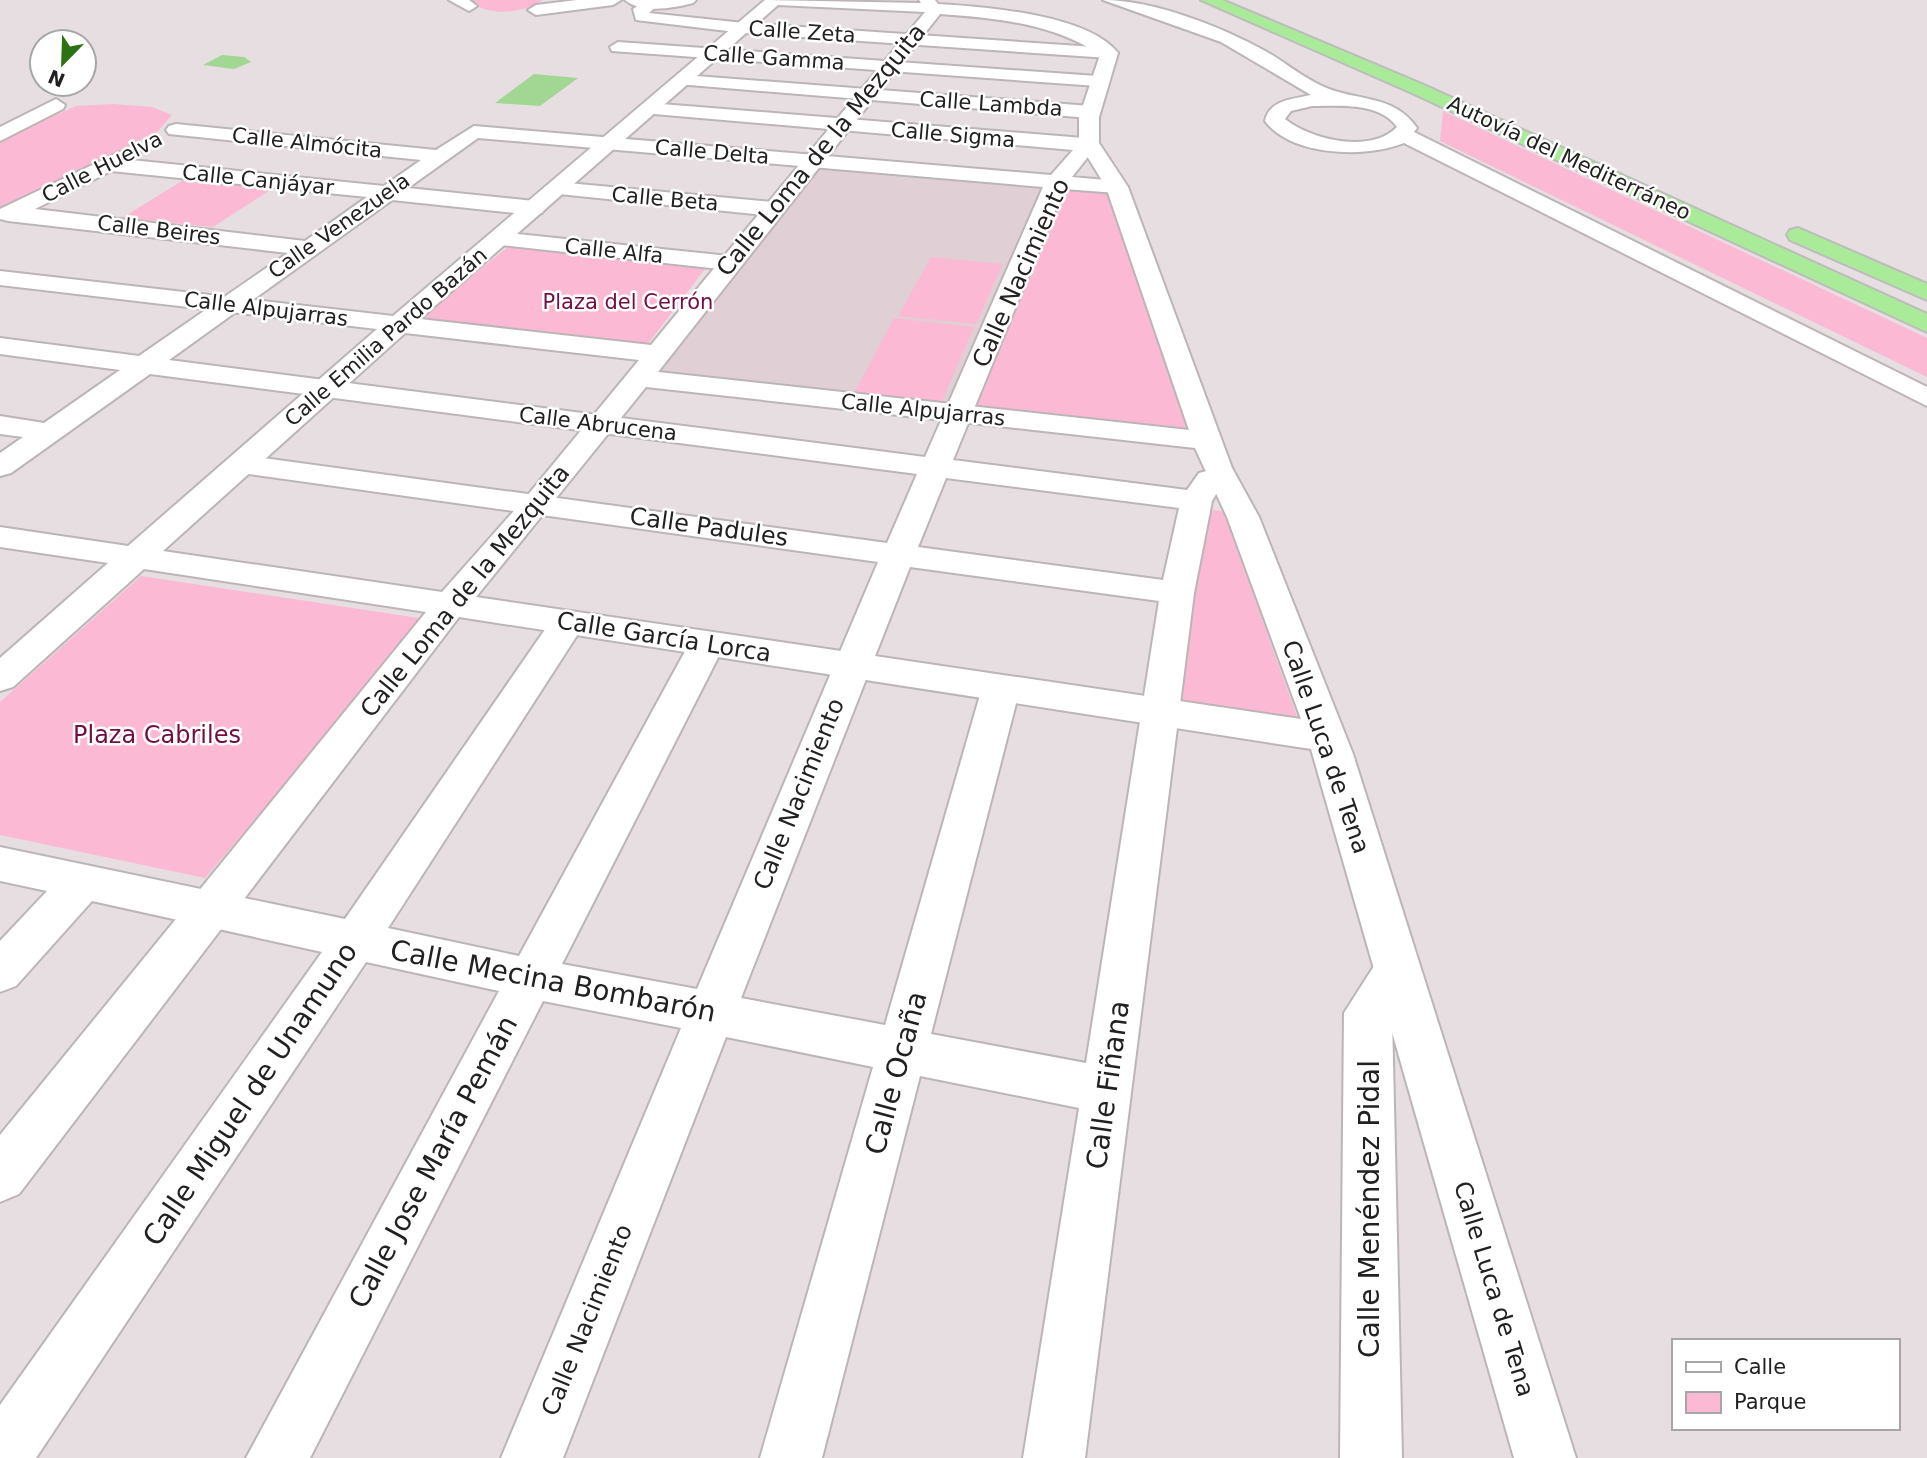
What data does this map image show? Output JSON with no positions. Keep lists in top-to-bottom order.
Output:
{
  "streets": {
    "highway": ["Autovía del Mediterráneo"],
    "street": [
      "Calle Zeta",
      "Calle Gamma",
      "Calle Lambda",
      "Calle Sigma",
      "Calle Almócita",
      "Calle Loma de la Mezquita",
      "Calle Delta",
      "Calle Huelva",
      "Calle Canjáyar",
      "Calle Beta",
      "Calle Venezuela",
      "Calle Beires",
      "Calle Alfa",
      "Calle Nacimiento",
      "Calle Alpujarras",
      "Calle Emilia Pardo Bazán",
      "Calle Abrucena",
      "Calle Padules",
      "Calle García Lorca",
      "Calle Luca de Tena",
      "Calle Mecina Bombarón",
      "Calle Ocaña",
      "Calle Fiñana",
      "Calle Miguel de Unamuno",
      "Calle Jose María Pemán",
      "Calle Menéndez Pidal"
    ]
  },
  "crossings": [
    ["Calle Zeta", "Calle Gamma"],
    ["Calle Zeta", "Calle Lambda"],
    ["Calle Zeta", "Calle Sigma"],
    ["Calle Zeta", "Calle Loma de la Mezquita"],
    ["Calle Zeta", "Calle Nacimiento"],
    ["Calle Zeta", "Calle Emilia Pardo Bazán"],
    ["Calle Zeta", "Calle Luca de Tena"],
    ["Calle Gamma", "Calle Lambda"],
    ["Calle Gamma", "Calle Sigma"],
    ["Calle Gamma", "Calle Loma de la Mezquita"],
    ["Calle Gamma", "Calle Nacimiento"],
    ["Calle Gamma", "Calle Emilia Pardo Bazán"],
    ["Calle Gamma", "Calle Luca de Tena"],
    ["Calle Lambda", "Calle Sigma"],
    ["Calle Lambda", "Calle Loma de la Mezquita"],
    ["Calle Lambda", "Calle Nacimiento"],
    ["Calle Lambda", "Calle Emilia Pardo Bazán"],
    ["Calle Lambda", "Calle Luca de Tena"],
    ["Calle Sigma", "Calle Loma de la Mezquita"],
    ["Calle Sigma", "Calle Nacimiento"],
    ["Calle Sigma", "Calle Emilia Pardo Bazán"],
    ["Calle Sigma", "Calle Luca de Tena"],
    ["Calle Almócita", "Calle Huelva"],
    ["Calle Almócita", "Calle Venezuela"],
    ["Calle Loma de la Mezquita", "Calle Delta"],
    ["Calle Loma de la Mezquita", "Calle Beta"],
    ["Calle Loma de la Mezquita", "Calle Alfa"],
    ["Calle Loma de la Mezquita", "Calle Alpujarras"],
    ["Calle Loma de la Mezquita", "Calle Abrucena"],
    ["Calle Loma de la Mezquita", "Calle Padules"],
    ["Calle Loma de la Mezquita", "Calle García Lorca"],
    ["Calle Loma de la Mezquita", "Calle Mecina Bombarón"],
    ["Calle Delta", "Calle Venezuela"],
    ["Calle Delta", "Calle Nacimiento"],
    ["Calle Delta", "Calle Emilia Pardo Bazán"],
    ["Calle Delta", "Calle Luca de Tena"],
    ["Calle Huelva", "Calle Canjáyar"],
    ["Calle Huelva", "Calle Beires"],
    ["Calle Canjáyar", "Calle Venezuela"],
    ["Calle Canjáyar", "Calle Emilia Pardo Bazán"],
    ["Calle Beta", "Calle Emilia Pardo Bazán"],
    ["Calle Venezuela", "Calle Beires"],
    ["Calle Venezuela", "Calle Alpujarras"],
    ["Calle Venezuela", "Calle Abrucena"],
    ["Calle Alfa", "Calle Emilia Pardo Bazán"],
    ["Calle Nacimiento", "Calle Alpujarras"],
    ["Calle Nacimiento", "Calle Abrucena"],
    ["Calle Nacimiento", "Calle Padules"],
    ["Calle Nacimiento", "Calle García Lorca"],
    ["Calle Nacimiento", "Calle Luca de Tena"],
    ["Calle Nacimiento", "Calle Mecina Bombarón"],
    ["Calle Alpujarras", "Calle Emilia Pardo Bazán"],
    ["Calle Alpujarras", "Calle Luca de Tena"],
    ["Calle Emilia Pardo Bazán", "Calle Abrucena"],
    ["Calle Emilia Pardo Bazán", "Calle Padules"],
    ["Calle Emilia Pardo Bazán", "Calle García Lorca"],
    ["Calle Abrucena", "Calle Fiñana"],
    ["Calle Padules", "Calle Fiñana"],
    ["Calle García Lorca", "Calle Luca de Tena"],
    ["Calle García Lorca", "Calle Ocaña"],
    ["Calle García Lorca", "Calle Fiñana"],
    ["Calle García Lorca", "Calle Miguel de Unamuno"],
    ["Calle García Lorca", "Calle Jose María Pemán"],
    ["Calle Luca de Tena", "Calle Menéndez Pidal"],
    ["Calle Mecina Bombarón", "Calle Ocaña"],
    ["Calle Mecina Bombarón", "Calle Fiñana"],
    ["Calle Mecina Bombarón", "Calle Miguel de Unamuno"],
    ["Calle Mecina Bombarón", "Calle Jose María Pemán"]
  ],
  "parks": ["Plaza del Cerrón", "Plaza Cabriles"],
  "legend": ["Calle", "Parque"],
  "north": "bottom left"
}
